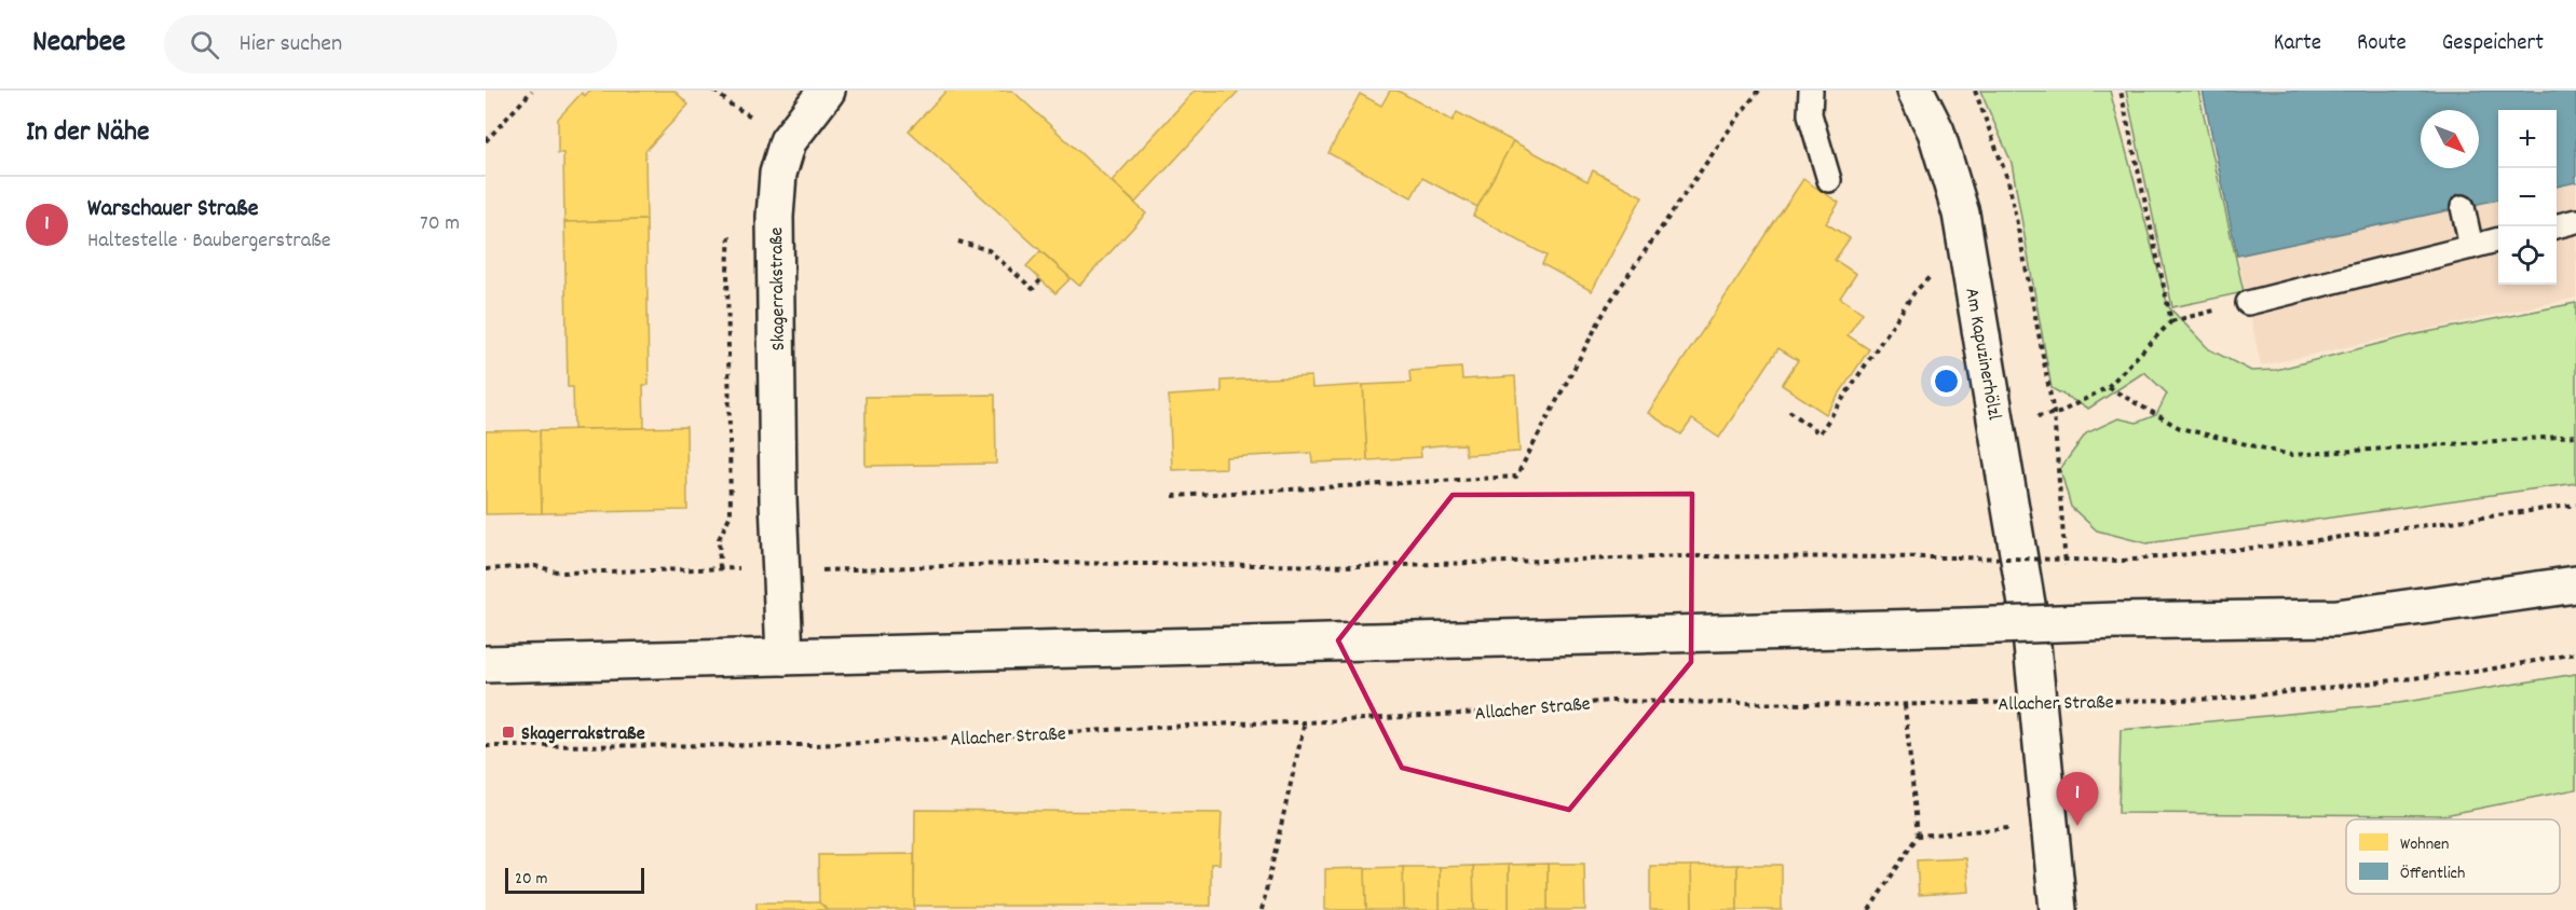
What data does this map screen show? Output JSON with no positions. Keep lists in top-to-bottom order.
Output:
{
  "streets": {
    "main road": ["Skagerrakstraße", "Am Kapuzinerhölzl"],
    "path": ["Allacher Straße"]
  },
  "places": {
    "transit": ["Skagerrakstraße"]
  },
  "legend": ["Wohnen", "Öffentlich"],
  "scale_bar": "20 m",
  "north": "bottom right",
  "page": {
    "header": "Nearbee",
    "search": "Hier suchen",
    "nav": ["Karte", "Route", "Gespeichert"],
    "heading": "In der Nähe",
    "map_buttons": ["+", "−"],
    "list": [
      {
        "mark": "1",
        "name": "Warschauer Straße",
        "note": "Haltestelle · Baubergerstraße",
        "value": "70 m"
      }
    ],
    "pins": "1",
    "scale": "20 m"
  }
}
